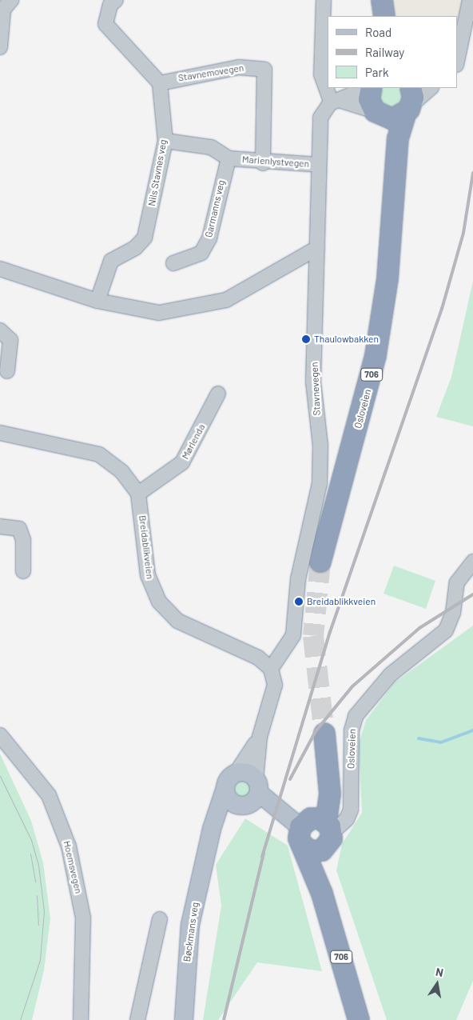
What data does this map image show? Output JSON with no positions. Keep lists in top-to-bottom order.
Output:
{
  "streets": {
    "highway": ["706", "Osloveien"],
    "main road": ["Bøckmans veg"],
    "street": [
      "Stavnemovegen",
      "Marienlystvegen",
      "Nils Stavnes veg",
      "Garmanns veg",
      "Stavnevegen",
      "Mørlenda",
      "Breidablikveien",
      "Hoemsvegen"
    ]
  },
  "crossings": [
    ["Stavnemovegen", "Marienlystvegen"],
    ["Stavnemovegen", "Nils Stavnes veg"],
    ["Marienlystvegen", "Nils Stavnes veg"],
    ["Marienlystvegen", "Garmanns veg"],
    ["Marienlystvegen", "Stavnevegen"],
    ["706", "Osloveien"],
    ["Stavnevegen", "Breidablikveien"],
    ["Mørlenda", "Breidablikveien"]
  ],
  "places": ["Thaulowbakken", "Breidablikkveien"],
  "legend": ["Road", "Railway", "Park"],
  "north": "top"
}
